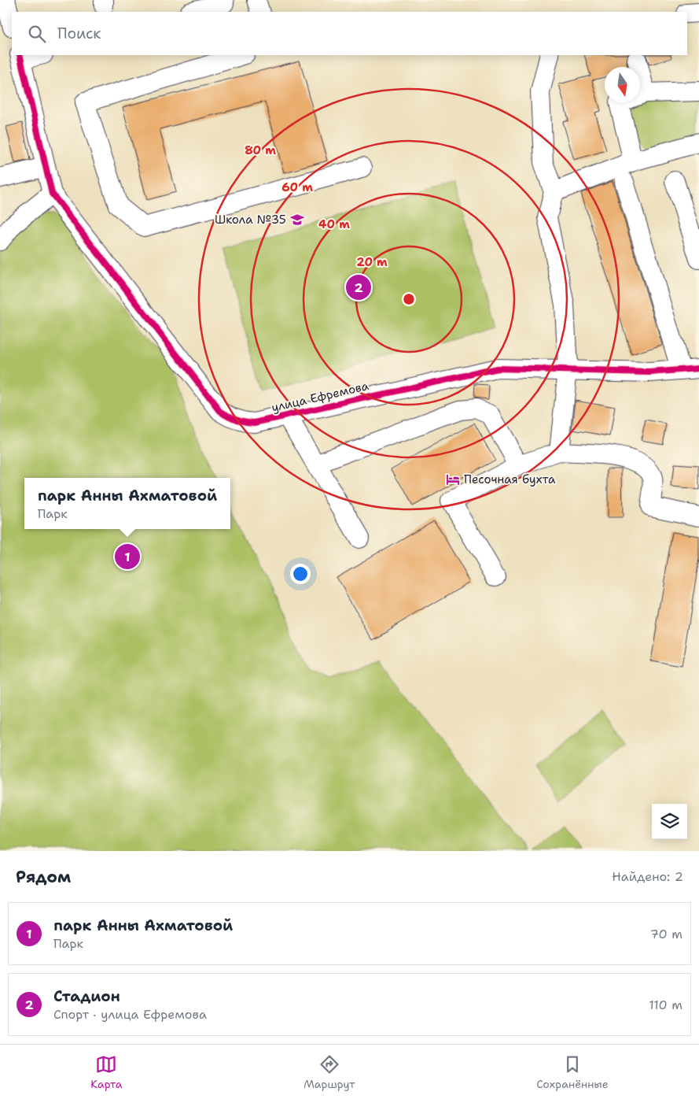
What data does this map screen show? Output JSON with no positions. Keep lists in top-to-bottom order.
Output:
{
  "streets": {
    "street": ["улица Ефремова"]
  },
  "places": {
    "school or university": ["Школа №35"],
    "hotel": ["Песочная бухта"]
  },
  "north": "bottom",
  "page": {
    "search": "Поиск",
    "pins": ["2", "1"],
    "popup": ["парк Анны Ахматовой", "Парк"],
    "heading": ["Рядом", "Найдено: 2"],
    "list": [
      {
        "mark": "1",
        "name": "парк Анны Ахматовой",
        "note": "Парк",
        "value": "70 m"
      },
      {
        "mark": "2",
        "name": "Стадион",
        "note": "Спорт · улица Ефремова",
        "value": "110 m"
      }
    ],
    "nav": ["Карта", "Маршрут", "Сохранённые"]
  },
  "rings": [
    "80 m",
    "60 m",
    "40 m",
    "20 m"
  ]
}
